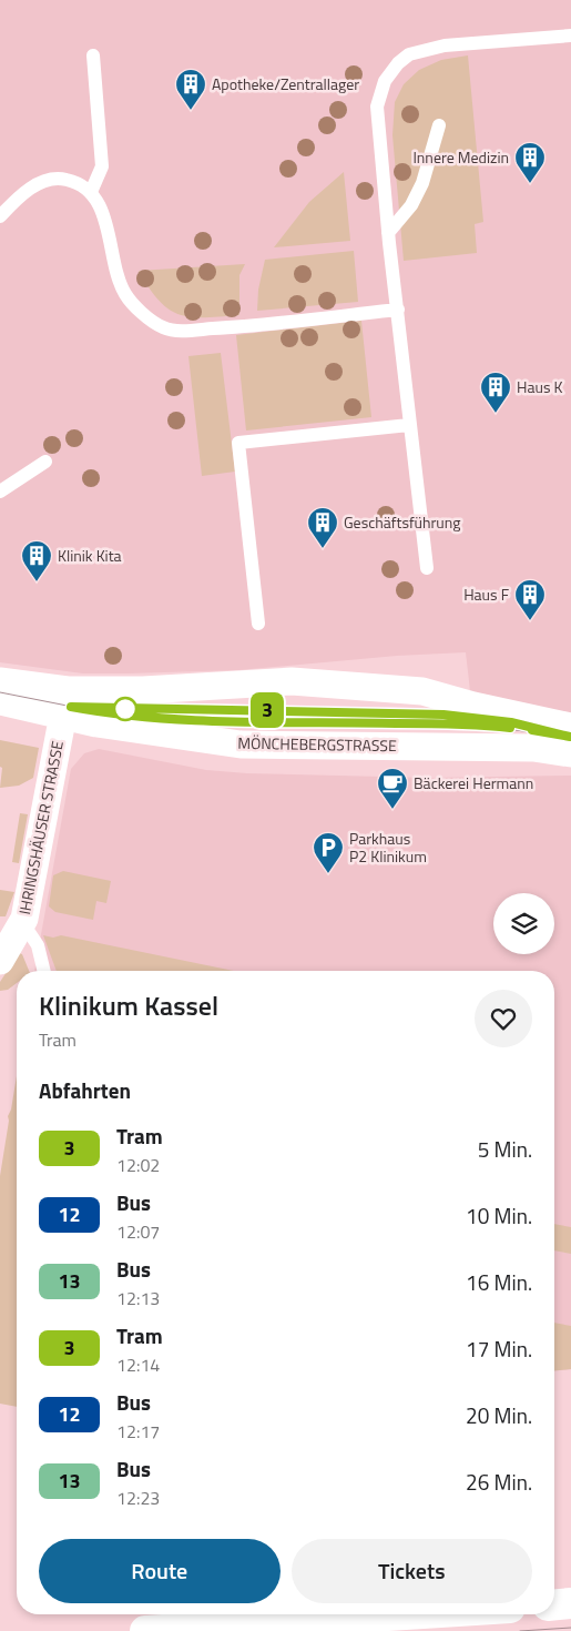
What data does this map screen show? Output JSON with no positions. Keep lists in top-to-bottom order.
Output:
{
  "streets": {
    "street": ["MÖNCHEBERGSTRASSE", "IHRINGSHÄUSER STRASSE"]
  },
  "crossings": [
    ["MÖNCHEBERGSTRASSE", "IHRINGSHÄUSER STRASSE"]
  ],
  "places": {
    "building": [
      "Apotheke/Zentrallager",
      "Innere Medizin",
      "Haus K",
      "Geschäftsführung",
      "Klinik Kita",
      "Haus F"
    ],
    "cafe": ["Bäckerei Hermann"],
    "parking": ["Parkhaus P2 Klinikum"]
  },
  "lines": ["tram line 3"],
  "page": {
    "on_map": "3",
    "heading": [
      ["Klinikum Kassel", "Tram"],
      "Abfahrten"
    ],
    "list": [
      {
        "mark": "3",
        "name": "Tram",
        "note": "12:02",
        "value": "5 Min."
      },
      {
        "mark": "12",
        "name": "Bus",
        "note": "12:07",
        "value": "10 Min."
      },
      {
        "mark": "13",
        "name": "Bus",
        "note": "12:13",
        "value": "16 Min."
      },
      {
        "mark": "3",
        "name": "Tram",
        "note": "12:14",
        "value": "17 Min."
      },
      {
        "mark": "12",
        "name": "Bus",
        "note": "12:17",
        "value": "20 Min."
      },
      {
        "mark": "13",
        "name": "Bus",
        "note": "12:23",
        "value": "26 Min."
      }
    ],
    "buttons": ["Route", "Tickets"]
  }
}
